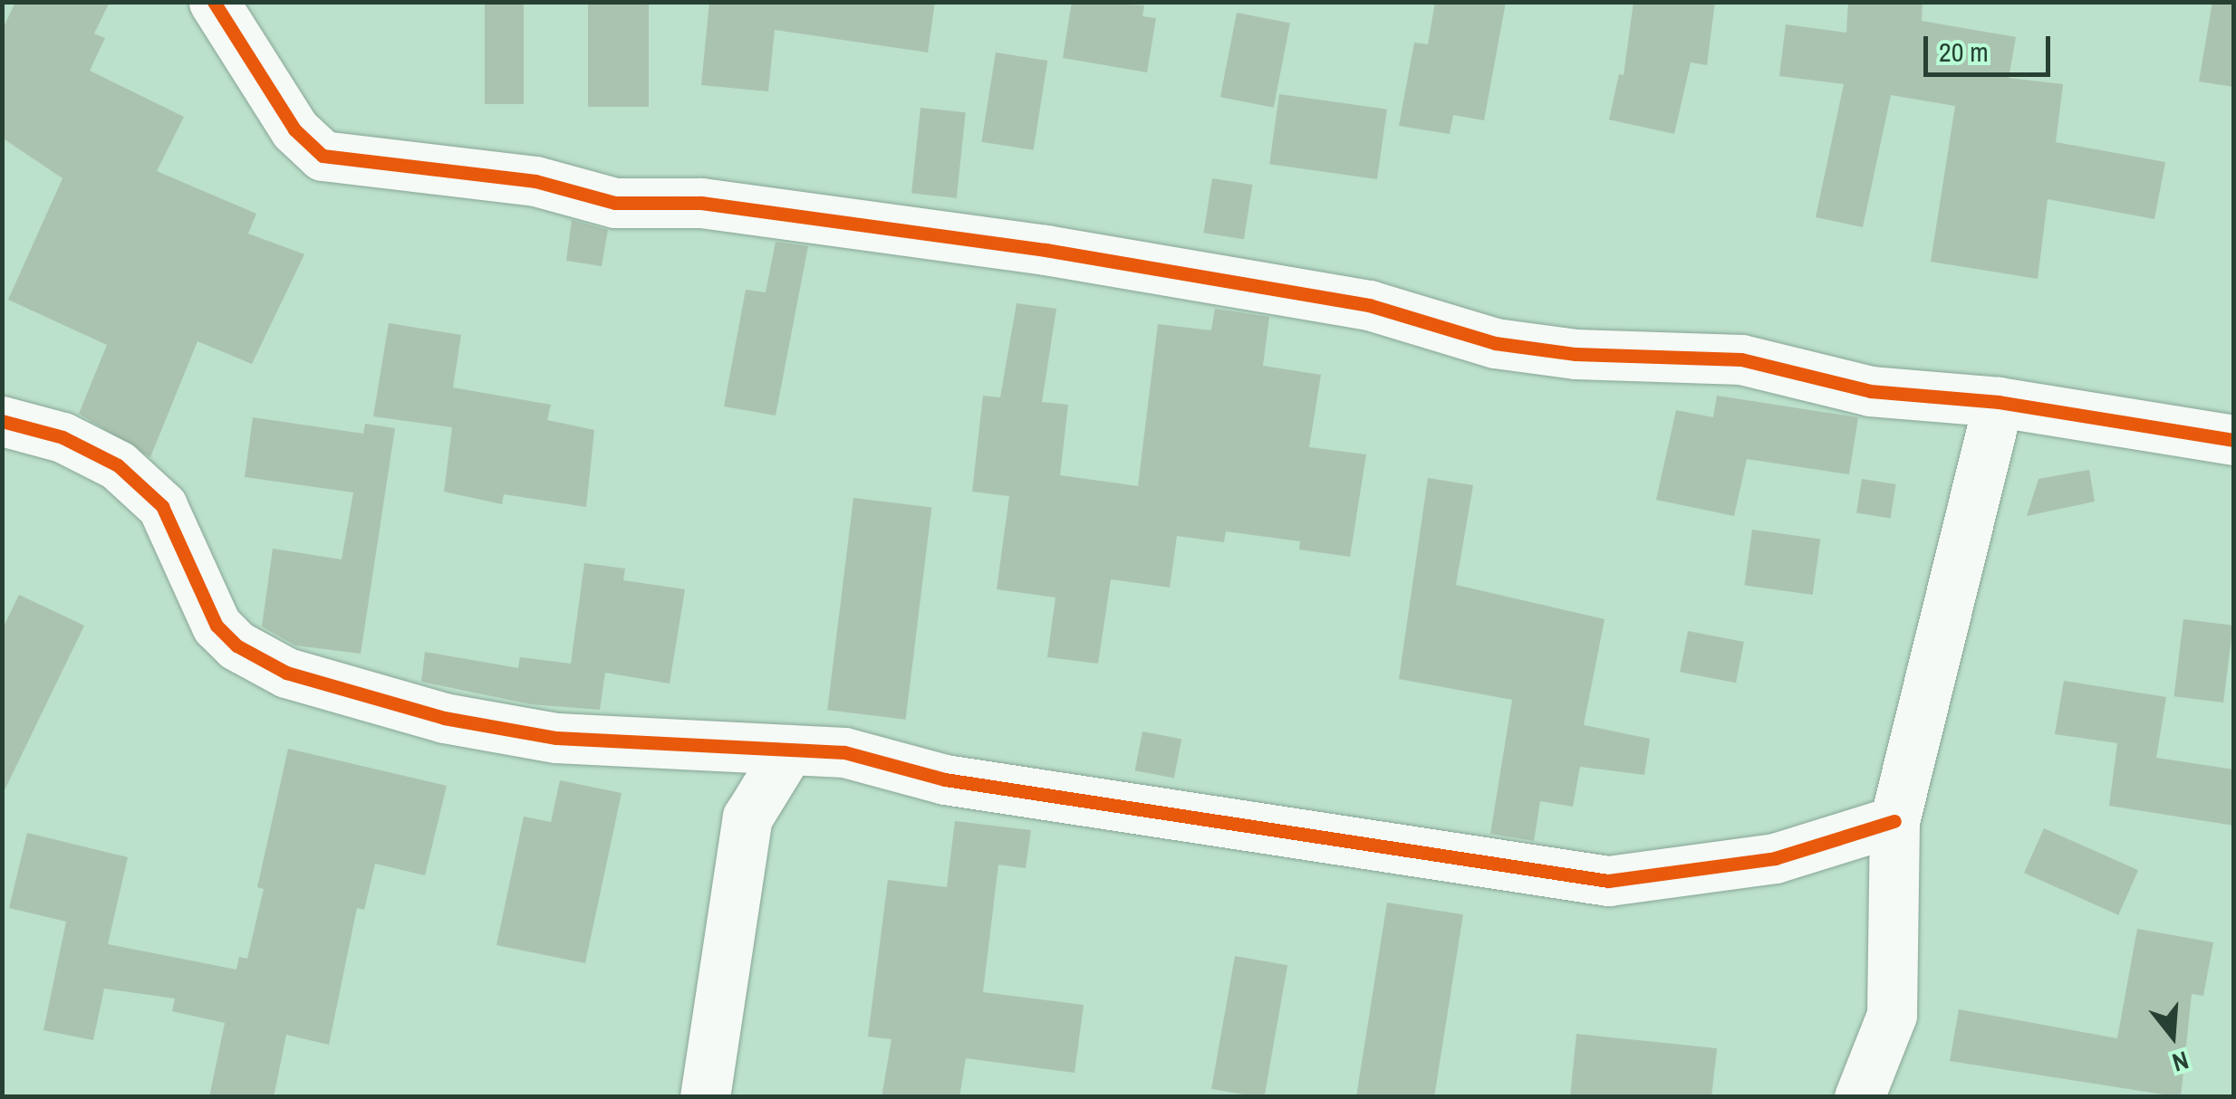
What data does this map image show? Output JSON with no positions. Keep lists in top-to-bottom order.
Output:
{
  "scale_bar": "20 m",
  "north": "bottom"
}
